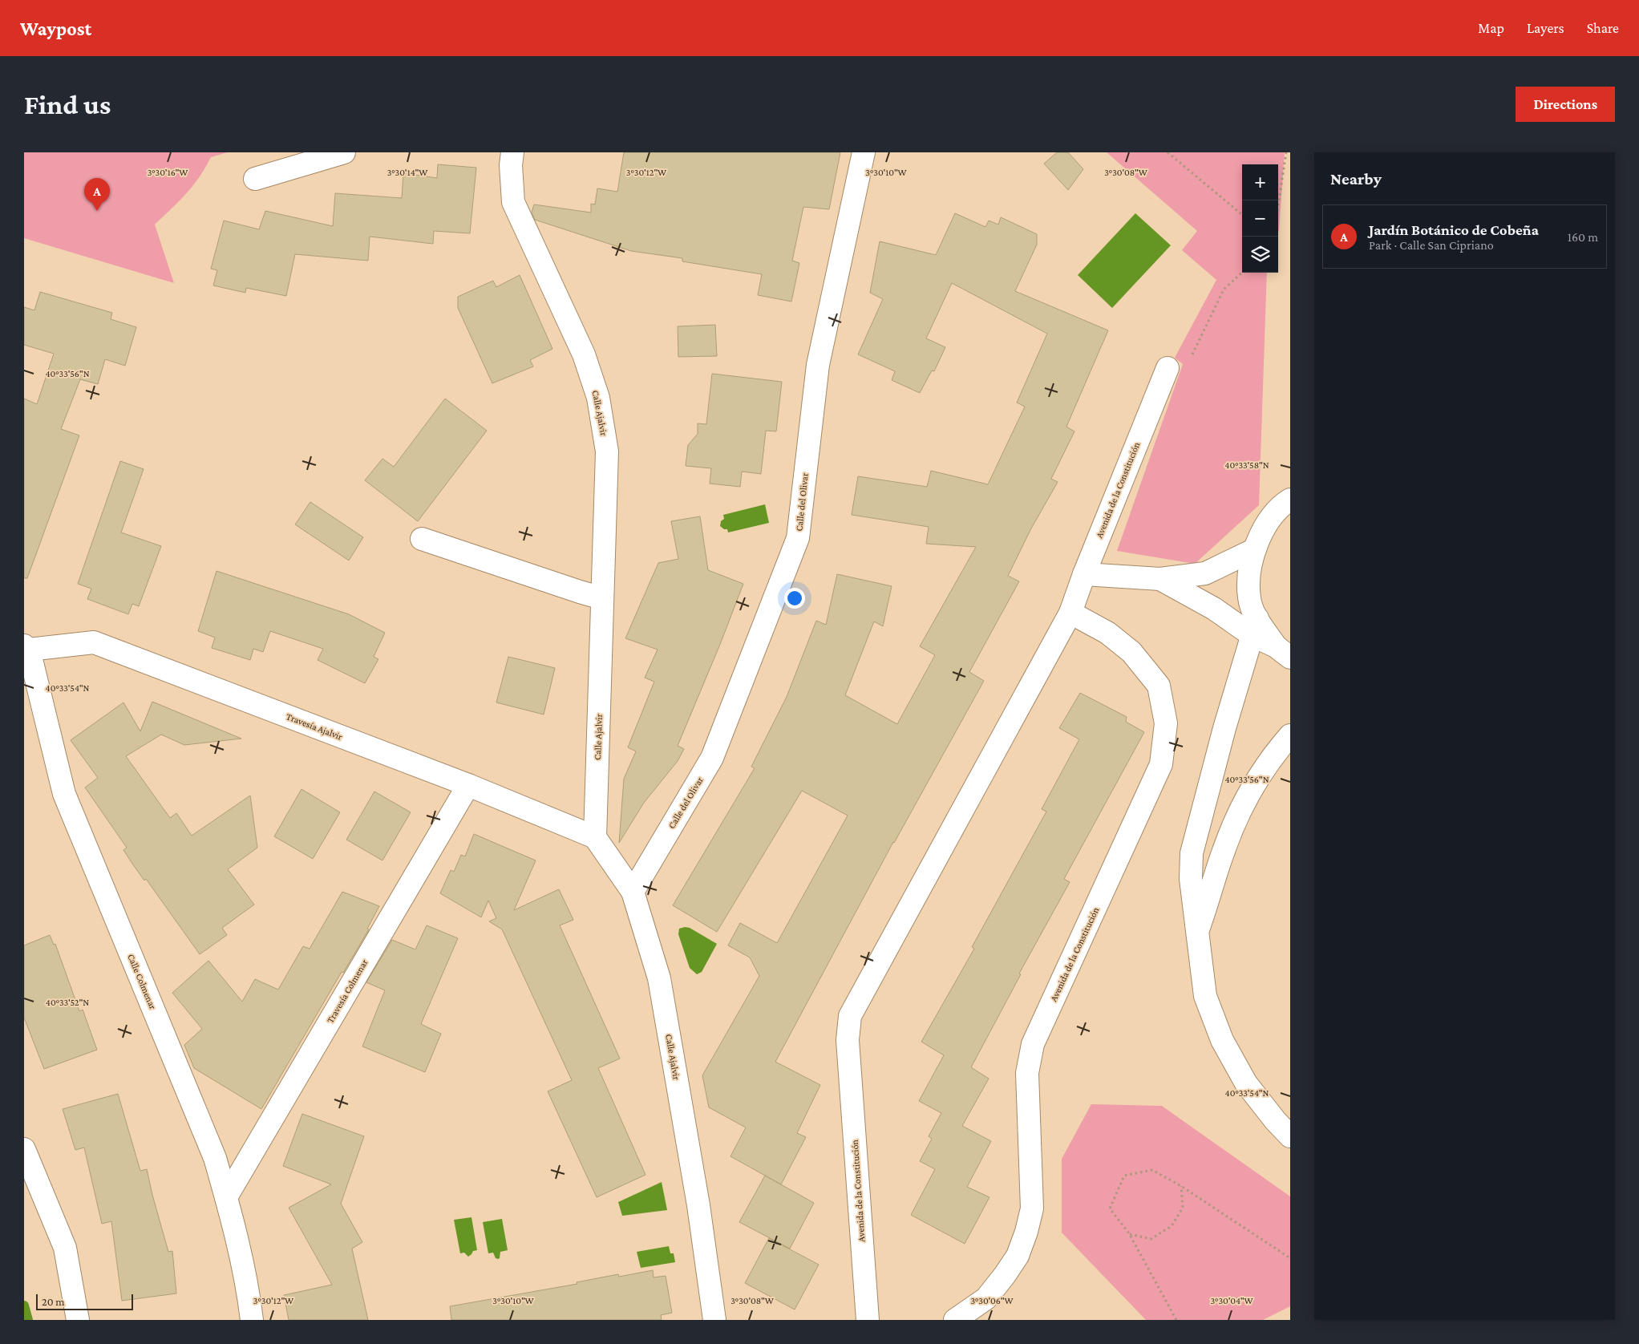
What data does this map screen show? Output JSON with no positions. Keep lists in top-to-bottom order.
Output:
{
  "streets": {
    "street": [
      "Calle Ajalvir",
      "Avenida de la Constitución",
      "Calle del Olivar",
      "Travesía Ajalvir",
      "Calle Colmenar",
      "Travesía Colmenar"
    ]
  },
  "crossings": [
    ["Calle Ajalvir", "Calle del Olivar"],
    ["Calle Ajalvir", "Travesía Ajalvir"],
    ["Travesía Ajalvir", "Calle Colmenar"],
    ["Travesía Ajalvir", "Travesía Colmenar"],
    ["Calle Colmenar", "Travesía Colmenar"]
  ],
  "scale_bar": "20 m",
  "page": {
    "header": "Waypost",
    "nav": ["Map", "Layers", "Share"],
    "buttons": "Directions",
    "title": "Find us",
    "heading": "Nearby",
    "map_buttons": ["+", "−"],
    "pins": "A",
    "list": [
      {
        "mark": "A",
        "name": "Jardín Botánico de Cobeña",
        "note": "Park · Calle San Cipriano",
        "value": "160 m"
      }
    ],
    "scale": "20 m"
  },
  "coordinates": [
    "3°30'16\"W",
    "3°30'14\"W",
    "3°30'12\"W",
    "3°30'10\"W",
    "3°30'08\"W",
    "40°33'56\"N",
    "40°33'58\"N",
    "40°33'54\"N",
    "40°33'52\"N",
    "3°30'06\"W",
    "3°30'04\"W"
  ]
}
